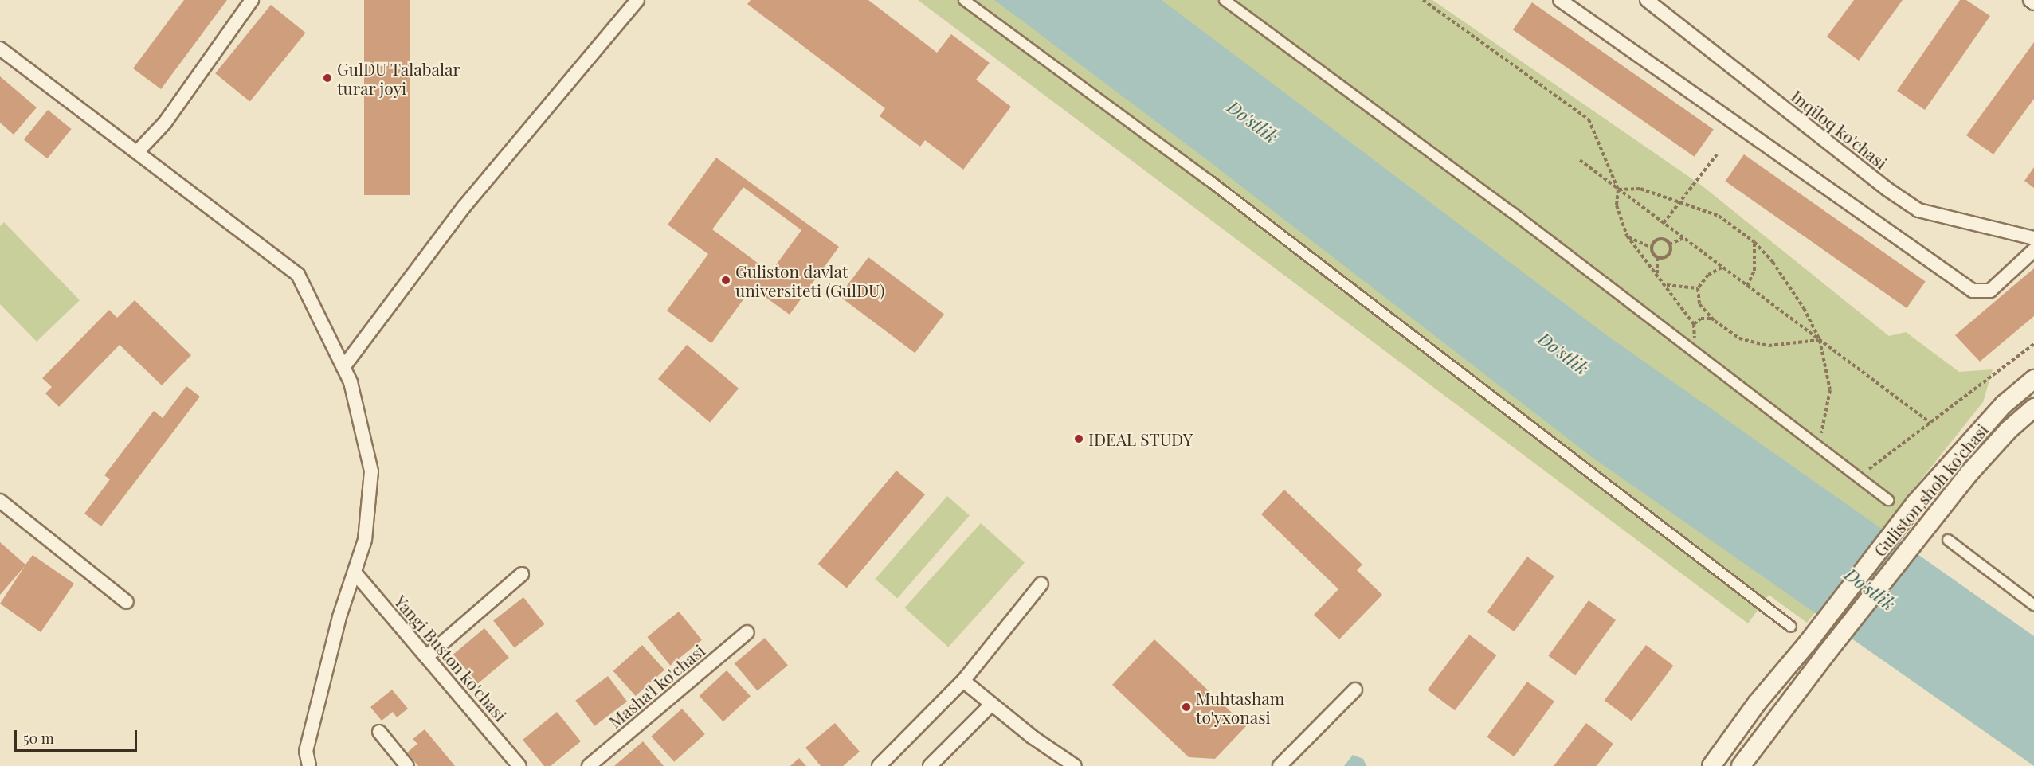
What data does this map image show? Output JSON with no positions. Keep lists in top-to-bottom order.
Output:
{
  "streets": {
    "main road": ["Guliston shoh ko'chasi"],
    "street": ["Inqiloq ko'chasi", "Yangi Buston ko'chasi", "Masha'l ko'chasi"]
  },
  "water": ["Do'stlik"],
  "places": [
    "GulDU Talabalar turar joyi",
    "Guliston davlat universiteti (GulDU)",
    "IDEAL STUDY",
    "Muhtasham to'yxonasi"
  ],
  "scale_bar": "50 m"
}
